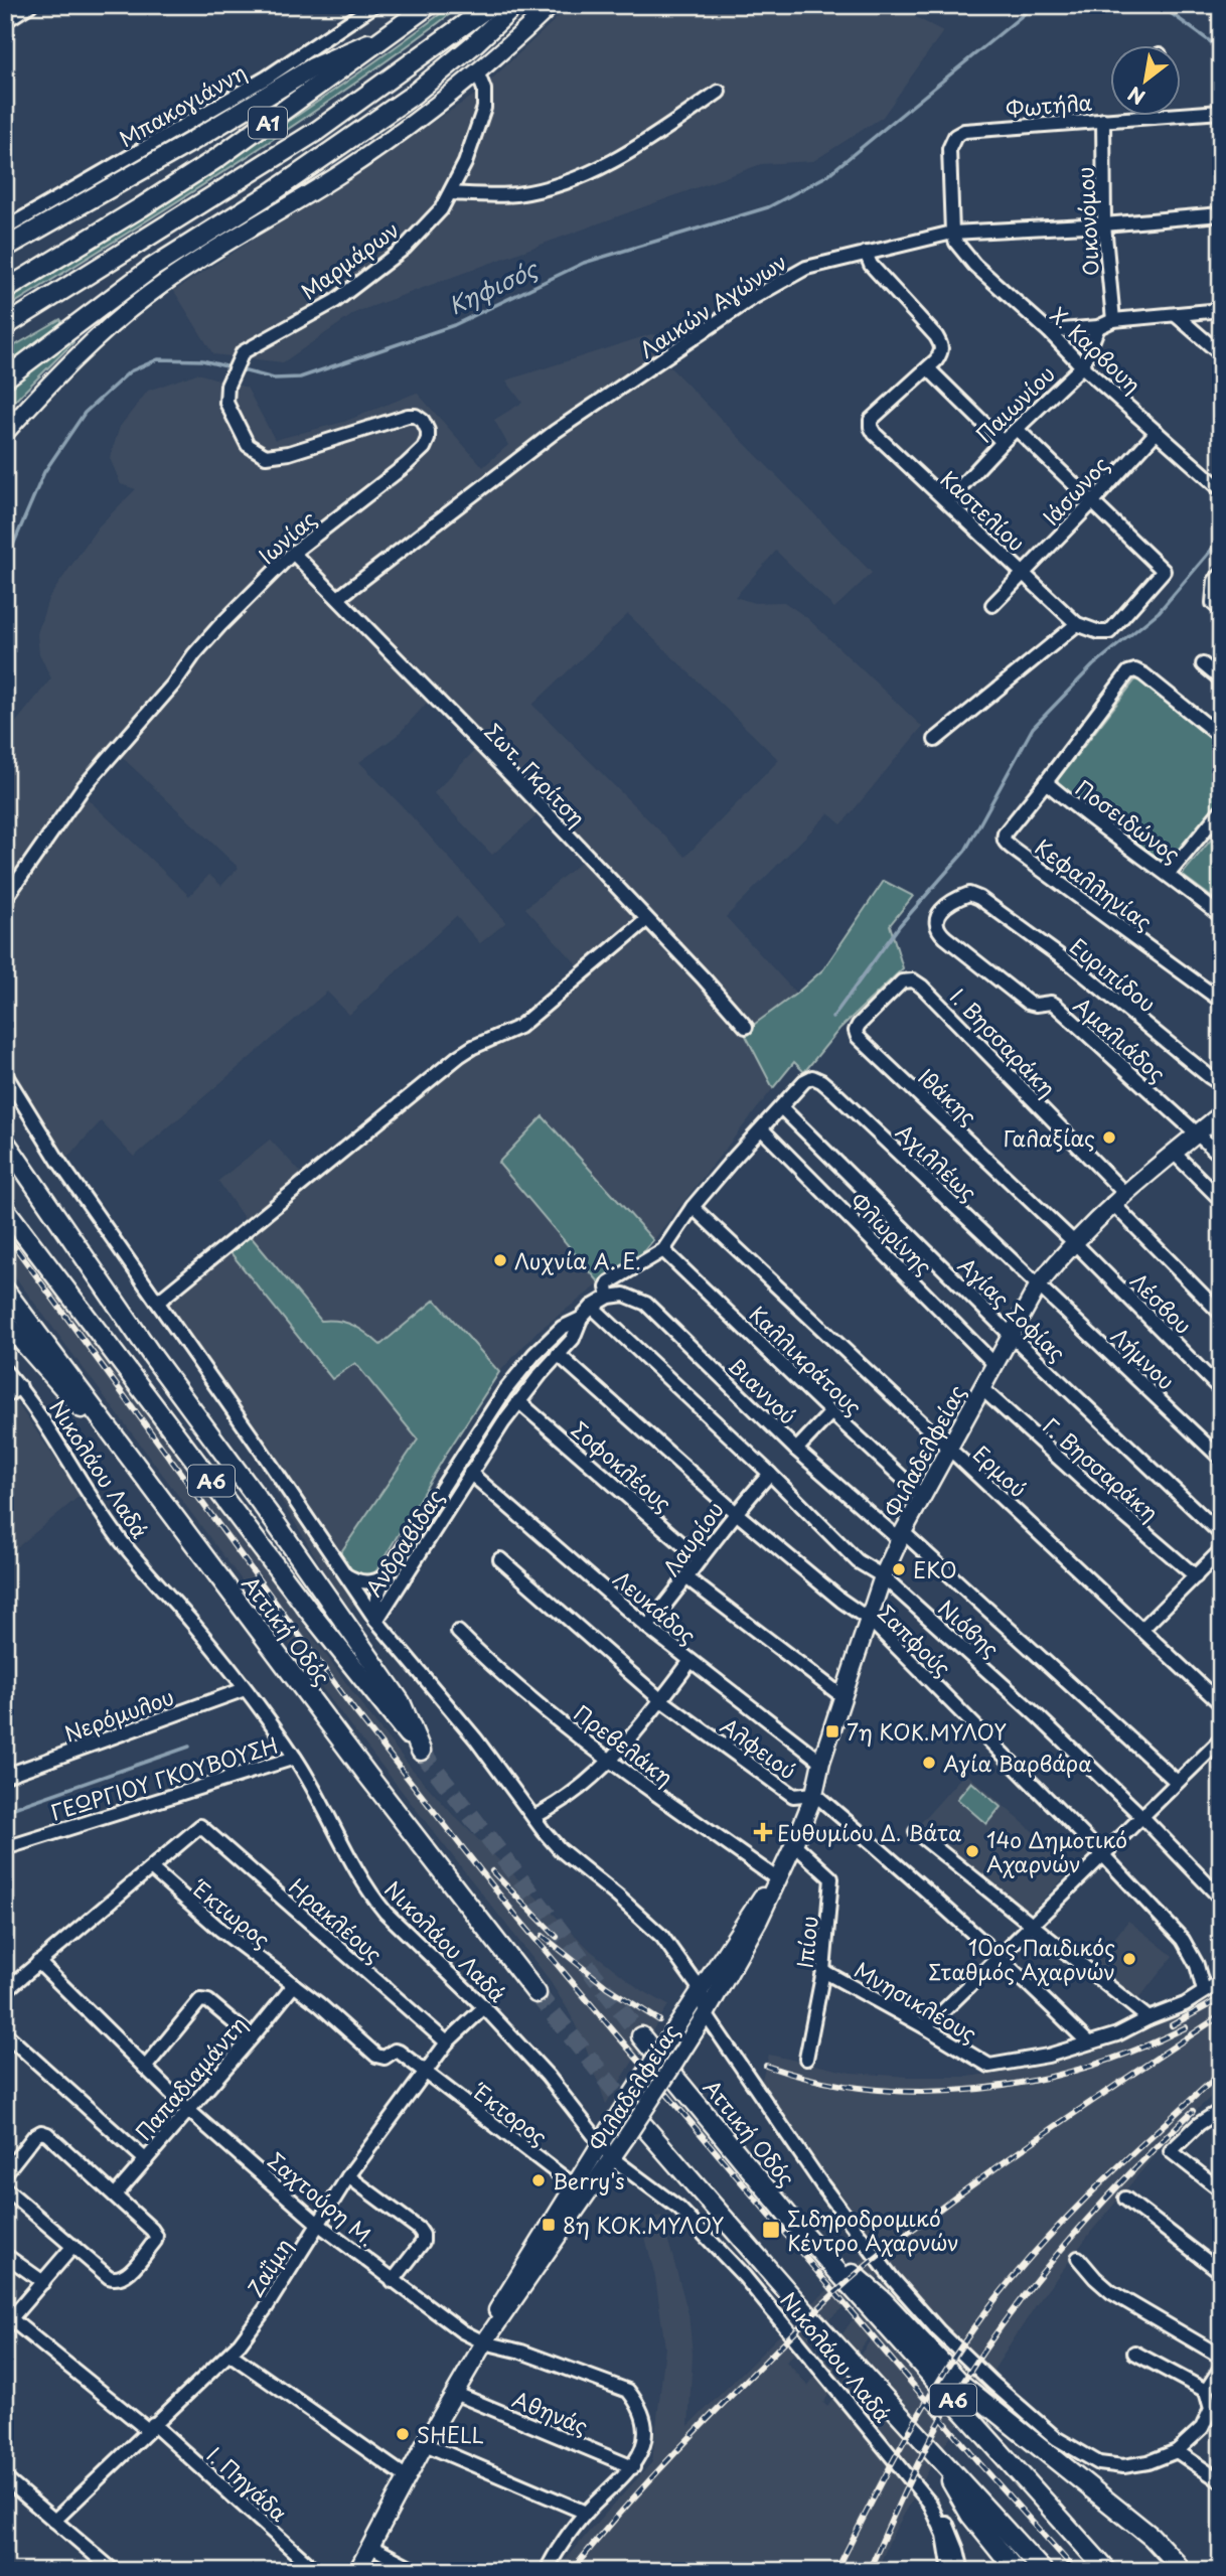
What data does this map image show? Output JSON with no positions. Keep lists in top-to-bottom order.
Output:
{
  "streets": {
    "highway": ["Α1", "Α6", "Αττική Οδός"],
    "main road": ["Φιλαδελφείας"],
    "street": [
      "Μπακογιάννη",
      "Φωτήλα",
      "Οικονόμου",
      "Μαρμάρων",
      "Λαικών Αγώνων",
      "Χ. Καρβουη",
      "Παιωνίου",
      "Ιάσωνος",
      "Καστελίου",
      "Ιωνίας",
      "Σωτ. Γκρίτση",
      "Ποσειδώνος",
      "Κεφαλληνίας",
      "Ευριπίδου",
      "Αμαλιάδος",
      "Ι. Βησσαράκη",
      "Ιθάκης",
      "Αχιλλέως",
      "Φλωρίνης",
      "Λέσβου",
      "Αγίας Σοφίας",
      "Λήμνου",
      "Καλλικράτους",
      "Βιαννού",
      "Σοφοκλέους",
      "Νικολάου Λαδά",
      "Γ. Βησσαράκη",
      "Ερμού",
      "Λαυρίου",
      "Ανδραβίδας",
      "Λευκάδος",
      "Νιόβης",
      "Σαπφούς",
      "Νερόμυλου",
      "Πρεβελάκη",
      "Αλφειού",
      "ΓΕΩΡΓΙΟΥ ΓΚΟΥΒΟΥΣΗ",
      "Έκτωρος",
      "Ηρακλέους",
      "Ιπίου",
      "Μνησικλέους",
      "Παπαδιαμάντη",
      "Έκτορος",
      "Σαχτούρη Μ.",
      "Ζαΐμη",
      "Αθηνάς",
      "Ι. Πηγάδα"
    ]
  },
  "crossings": [
    ["Φωτήλα", "Οικονόμου"],
    ["Φωτήλα", "Λαικών Αγώνων"],
    ["Φωτήλα", "Χ. Καρβουη"],
    ["Οικονόμου", "Λαικών Αγώνων"],
    ["Μαρμάρων", "Ιωνίας"],
    ["Λαικών Αγώνων", "Χ. Καρβουη"],
    ["Λαικών Αγώνων", "Σωτ. Γκρίτση"],
    ["Χ. Καρβουη", "Παιωνίου"],
    ["Χ. Καρβουη", "Ιάσωνος"],
    ["Παιωνίου", "Καστελίου"],
    ["Ιάσωνος", "Καστελίου"],
    ["Ιωνίας", "Σωτ. Γκρίτση"],
    ["Ποσειδώνος", "Κεφαλληνίας"],
    ["Ευριπίδου", "Αμαλιάδος"],
    ["Αμαλιάδος", "Φιλαδελφείας"],
    ["Ι. Βησσαράκη", "Ιθάκης"],
    ["Ι. Βησσαράκη", "Φιλαδελφείας"],
    ["Ιθάκης", "Λέσβου"],
    ["Ιθάκης", "Φιλαδελφείας"],
    ["Αχιλλέως", "Αγίας Σοφίας"],
    ["Αχιλλέως", "Λήμνου"],
    ["Αχιλλέως", "Φιλαδελφείας"],
    ["Φλωρίνης", "Φιλαδελφείας"],
    ["Λέσβου", "Φιλαδελφείας"],
    ["Αγίας Σοφίας", "Φιλαδελφείας"],
    ["Λήμνου", "Φιλαδελφείας"],
    ["Καλλικράτους", "Φιλαδελφείας"],
    ["Βιαννού", "Φιλαδελφείας"],
    ["Φιλαδελφείας", "Νικολάου Λαδά"],
    ["Φιλαδελφείας", "Γ. Βησσαράκη"],
    ["Φιλαδελφείας", "Ερμού"],
    ["Φιλαδελφείας", "Λευκάδος"],
    ["Φιλαδελφείας", "Νιόβης"],
    ["Φιλαδελφείας", "Σαπφούς"],
    ["Φιλαδελφείας", "Πρεβελάκη"],
    ["Φιλαδελφείας", "Αλφειού"],
    ["Φιλαδελφείας", "Ιπίου"],
    ["Φιλαδελφείας", "Έκτορος"],
    ["Φιλαδελφείας", "Σαχτούρη Μ."],
    ["Φιλαδελφείας", "Αθηνάς"],
    ["Σοφοκλέους", "Λαυρίου"],
    ["Σοφοκλέους", "Ανδραβίδας"],
    ["Νικολάου Λαδά", "Νερόμυλου"],
    ["Νικολάου Λαδά", "ΓΕΩΡΓΙΟΥ ΓΚΟΥΒΟΥΣΗ"],
    ["Νικολάου Λαδά", "Ζαΐμη"],
    ["Λαυρίου", "Λευκάδος"],
    ["Λαυρίου", "Νιόβης"],
    ["Λαυρίου", "Σαπφούς"],
    ["Ανδραβίδας", "Λευκάδος"],
    ["Ανδραβίδας", "Νιόβης"],
    ["Ανδραβίδας", "Σαπφούς"],
    ["Αλφειού", "Μνησικλέους"],
    ["Έκτωρος", "Ηρακλέους"],
    ["Έκτωρος", "Παπαδιαμάντη"],
    ["Έκτωρος", "Έκτορος"],
    ["Έκτωρος", "Ζαΐμη"],
    ["Ηρακλέους", "Ζαΐμη"],
    ["Ιπίου", "Μνησικλέους"],
    ["Παπαδιαμάντη", "Σαχτούρη Μ."],
    ["Έκτορος", "Ζαΐμη"],
    ["Σαχτούρη Μ.", "Ζαΐμη"],
    ["Σαχτούρη Μ.", "Αθηνάς"],
    ["Ζαΐμη", "Ι. Πηγάδα"]
  ],
  "water": ["Κηφισός"],
  "places": {
    "other": [
      "Γαλαξίας",
      "Λυχνία A. E.",
      "EKO",
      "Αγία Βαρβάρα",
      "14ο Δημοτικό Αχαρνών",
      "10ος Παιδικός Σταθμός Αχαρνών",
      "Berry's",
      "SHELL"
    ],
    "transit": ["7η ΚΟΚ.ΜΥΛΟΥ", "8η ΚΟΚ.ΜΥΛΟΥ", "Σιδηροδρομικό Κέντρο Αχαρνών"],
    "health": ["Ευθυμίου Δ. Βάτα"]
  },
  "north": "bottom left"
}
